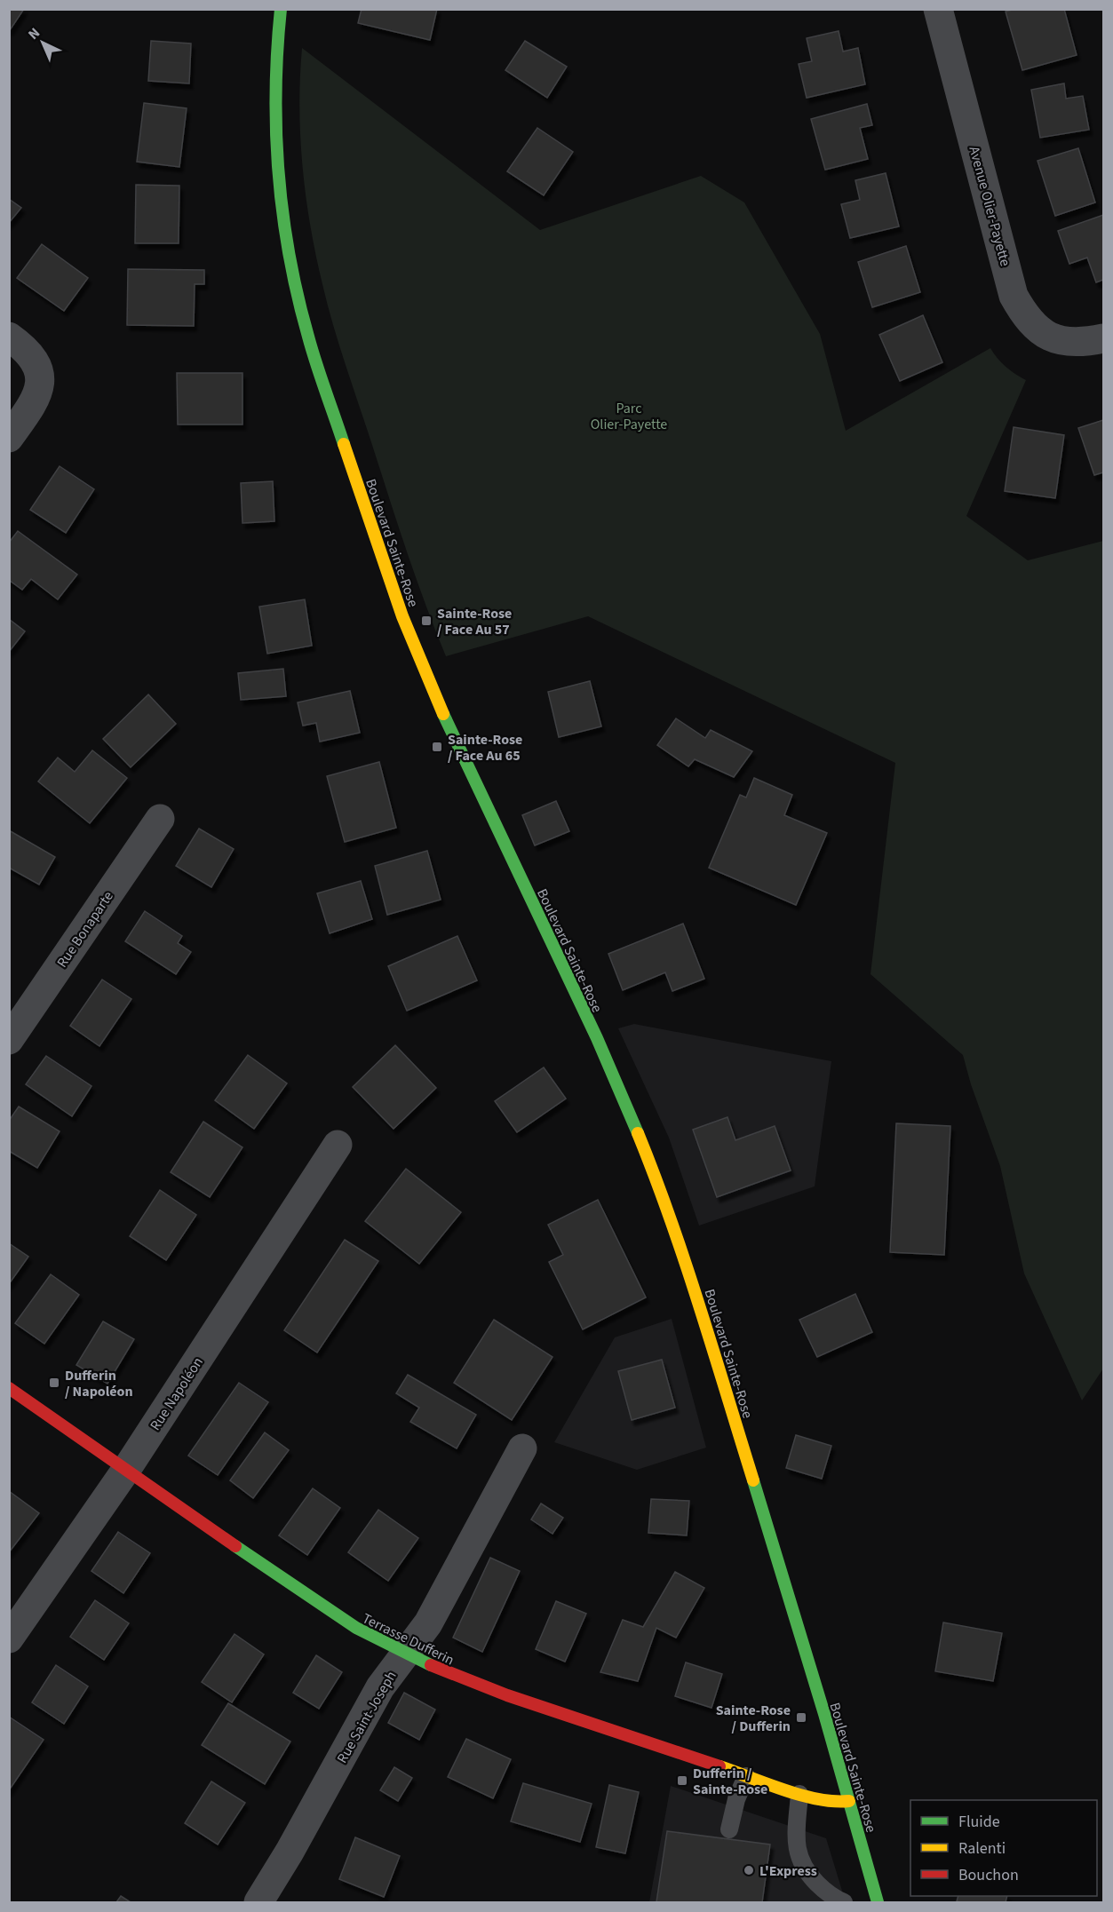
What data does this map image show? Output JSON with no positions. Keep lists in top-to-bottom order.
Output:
{
  "streets": {
    "street": [
      "Avenue Olier-Payette",
      "Boulevard Sainte-Rose",
      "Rue Bonaparte",
      "Rue Napoléon",
      "Terrasse Dufferin",
      "Rue Saint-Joseph"
    ]
  },
  "crossings": [
    ["Boulevard Sainte-Rose", "Terrasse Dufferin"],
    ["Rue Napoléon", "Terrasse Dufferin"],
    ["Terrasse Dufferin", "Rue Saint-Joseph"]
  ],
  "parks": ["Parc Olier-Payette"],
  "places": {
    "transit": [
      "Sainte-Rose / Face Au 57",
      "Sainte-Rose / Face Au 65",
      "Dufferin / Napoléon",
      "Sainte-Rose / Dufferin",
      "Dufferin / Sainte-Rose"
    ],
    "other": ["L'Express"]
  },
  "legend": ["Fluide", "Ralenti", "Bouchon"],
  "north": "top left"
}
